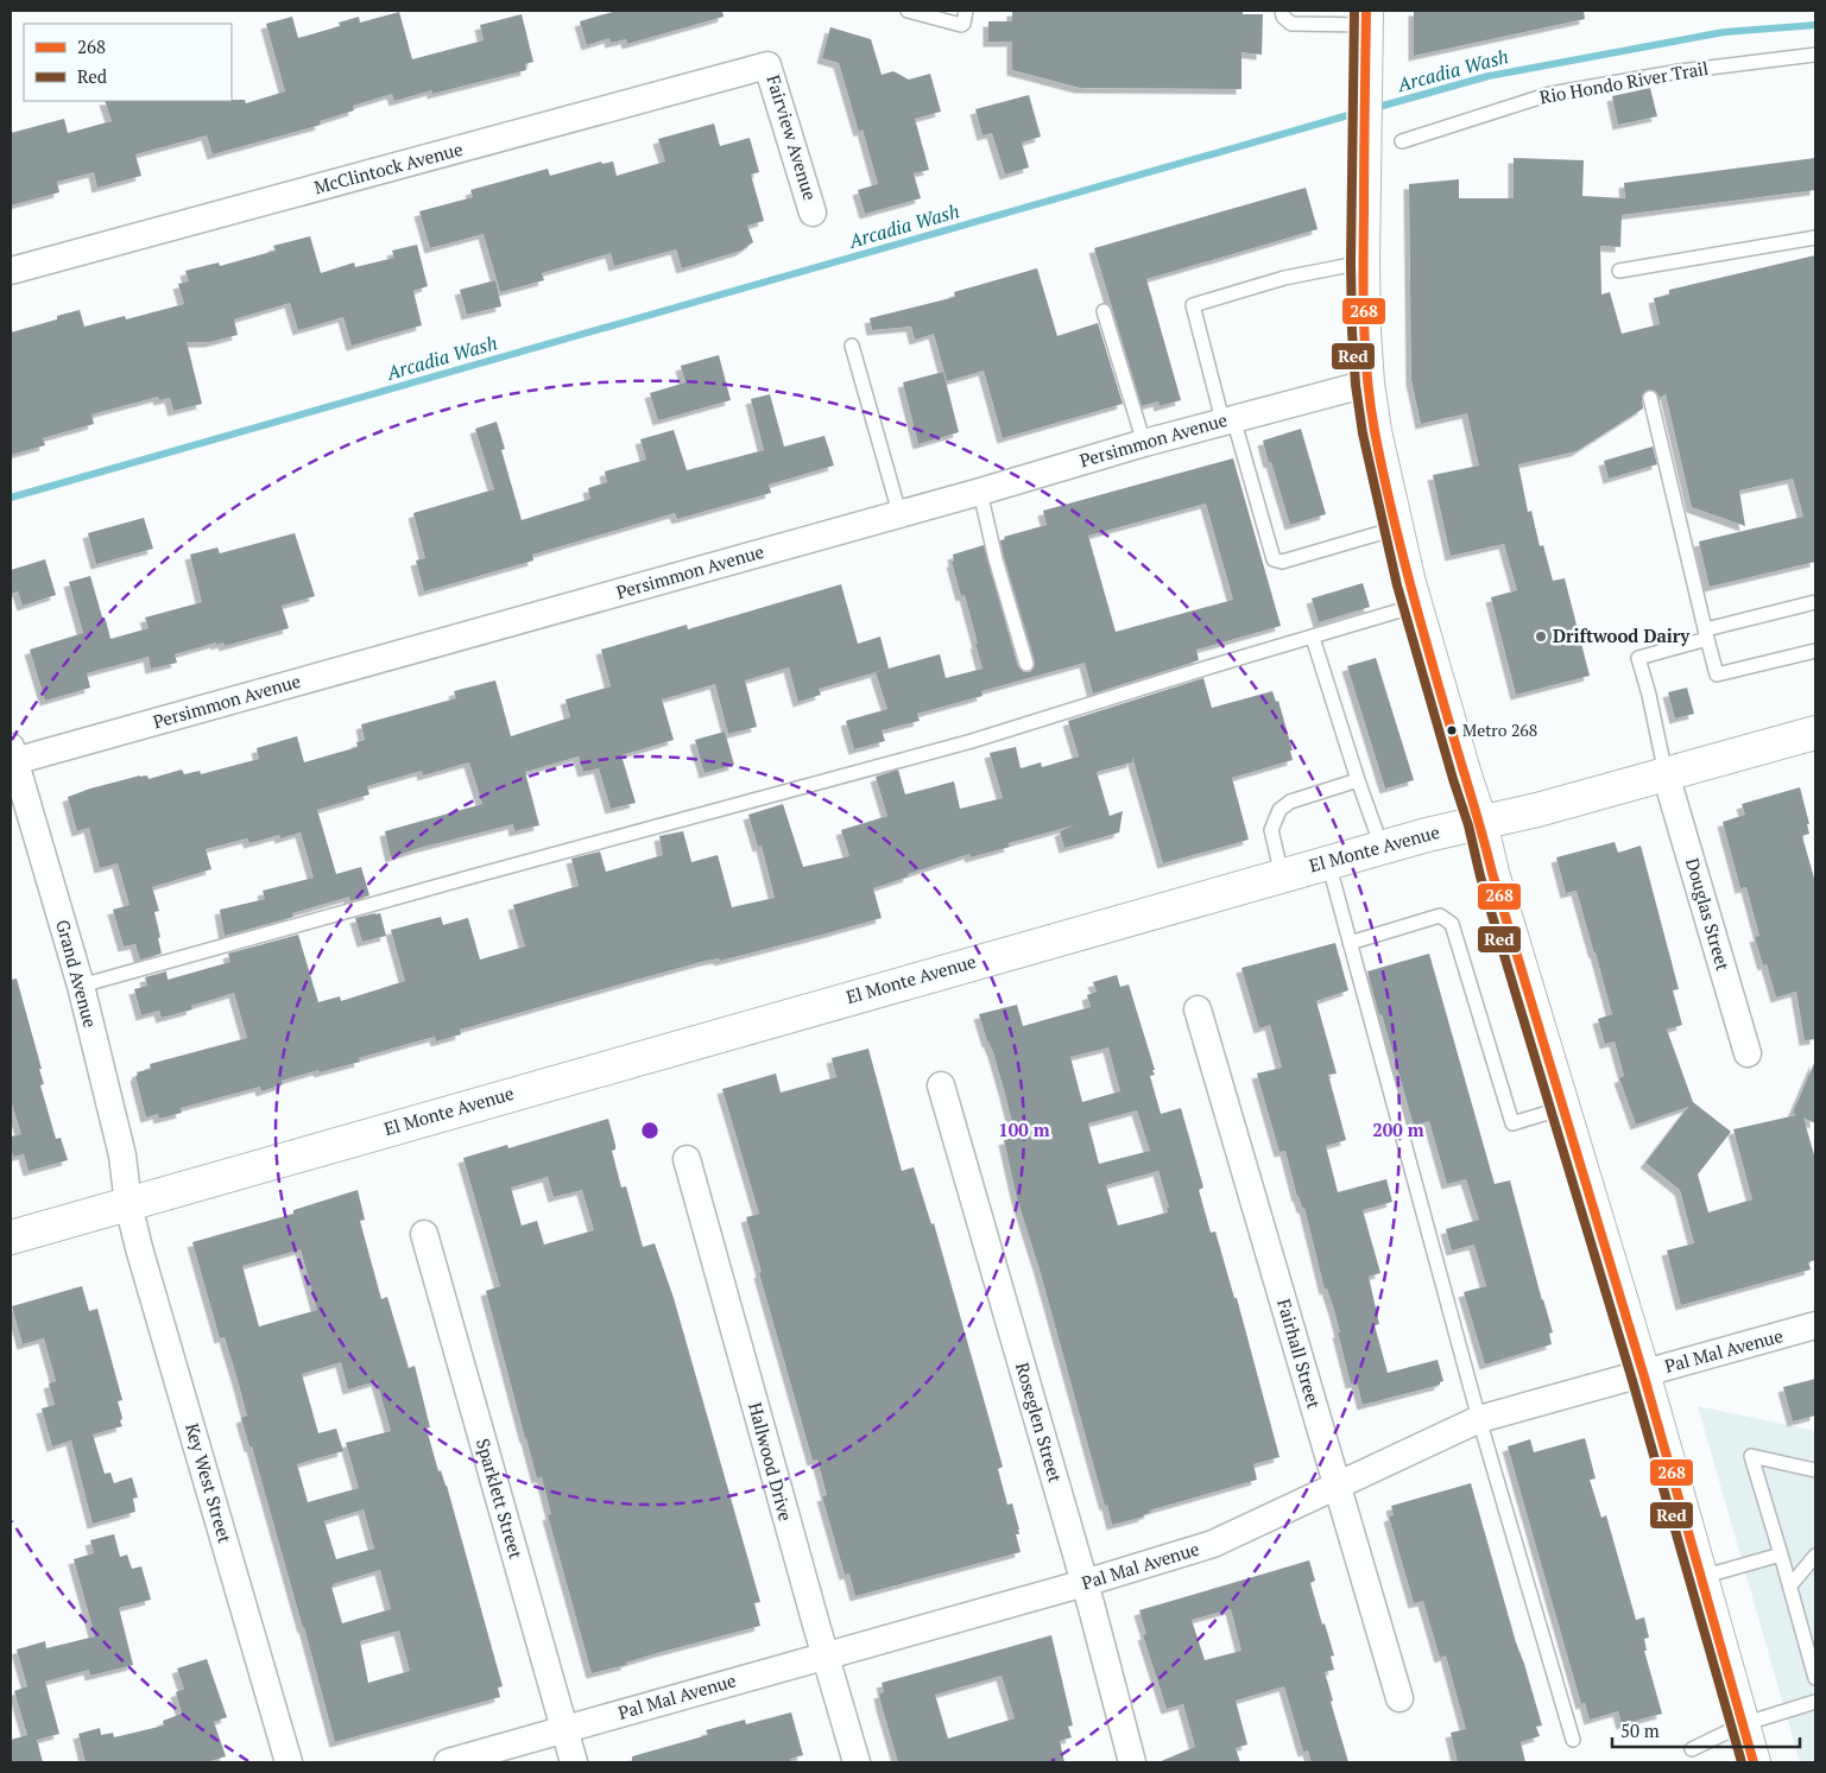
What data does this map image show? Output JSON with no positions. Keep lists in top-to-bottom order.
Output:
{
  "streets": {
    "street": [
      "Fairview Avenue",
      "McClintock Avenue",
      "Persimmon Avenue",
      "El Monte Avenue",
      "Douglas Street",
      "Grand Avenue",
      "Pal Mal Avenue",
      "Fairhall Street",
      "Roseglen Street",
      "Hallwood Drive",
      "Key West Street",
      "Sparklett Street"
    ],
    "lane": ["Rio Hondo River Trail"]
  },
  "crossings": [
    ["Fairview Avenue", "McClintock Avenue"],
    ["Persimmon Avenue", "Grand Avenue"],
    ["El Monte Avenue", "Douglas Street"],
    ["El Monte Avenue", "Grand Avenue"],
    ["El Monte Avenue", "Key West Street"],
    ["Grand Avenue", "Key West Street"],
    ["Pal Mal Avenue", "Fairhall Street"],
    ["Pal Mal Avenue", "Roseglen Street"],
    ["Pal Mal Avenue", "Hallwood Drive"],
    ["Pal Mal Avenue", "Sparklett Street"]
  ],
  "water": ["Arcadia Wash"],
  "places": ["Driftwood Dairy", "Metro 268"],
  "lines": ["transit line 268", "transit line Red"],
  "legend": ["268", "Red"],
  "scale_bar": "50 m",
  "rings": ["100 m", "200 m"]
}
